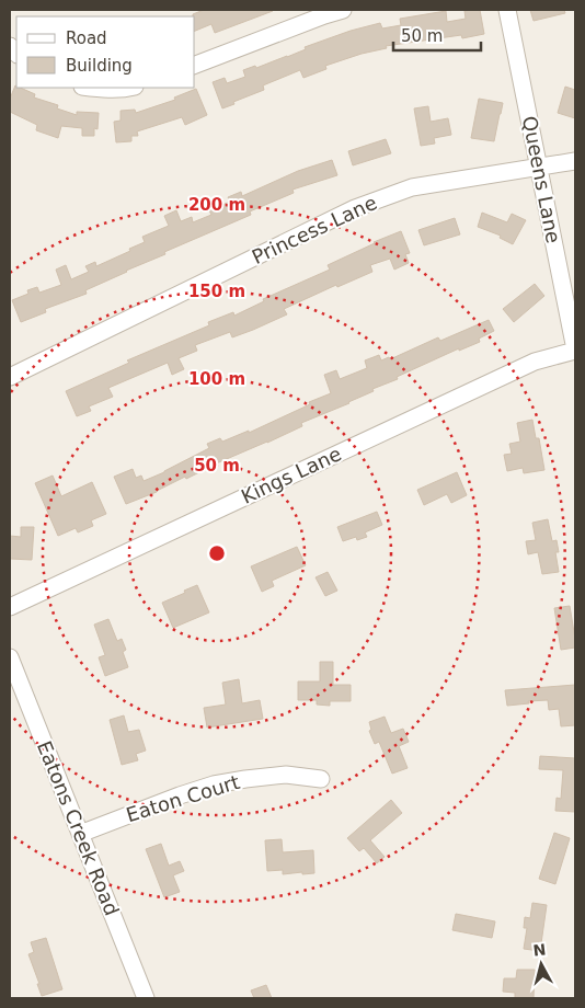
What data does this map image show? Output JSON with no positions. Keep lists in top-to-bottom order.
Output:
{
  "streets": {
    "street": [
      "Queens Lane",
      "Princess Lane",
      "Kings Lane",
      "Eaton Court",
      "Eatons Creek Road"
    ]
  },
  "crossings": [
    ["Queens Lane", "Princess Lane"],
    ["Queens Lane", "Kings Lane"],
    ["Eaton Court", "Eatons Creek Road"]
  ],
  "legend": ["Road", "Building"],
  "scale_bar": "50 m",
  "north": "top",
  "rings": [
    "200 m",
    "150 m",
    "100 m",
    "50 m"
  ]
}
